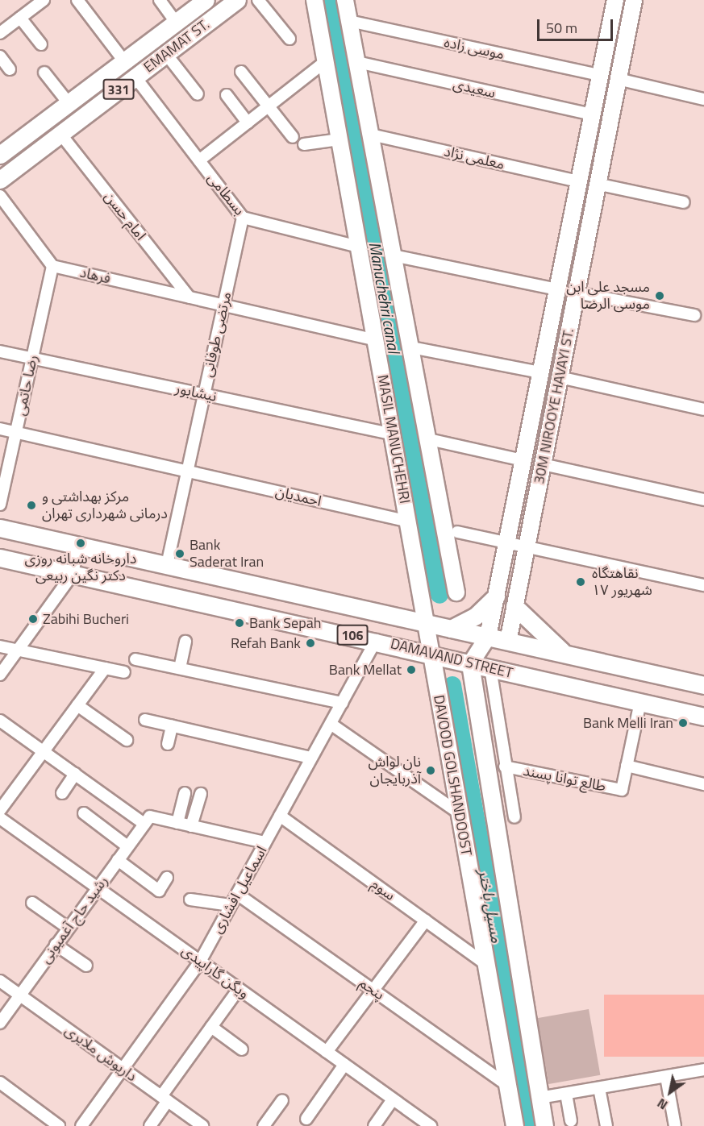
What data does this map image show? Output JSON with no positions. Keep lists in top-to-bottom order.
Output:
{
  "streets": {
    "main road": [
      "EMAMAT ST.",
      "331",
      "30M NIROOYE HAVAYI ST.",
      "MASIL MANUCHEHRI",
      "106",
      "DAMAVAND STREET",
      "DAVOOD GOLSHANDOOST"
    ],
    "street": [
      "موسی زاده",
      "سعیدی",
      "معلمی نژاد",
      "بسطامی",
      "امام حسن",
      "فرهاد",
      "مرتضی طوفانی",
      "رضا حاتمی",
      "نیشابور",
      "احمدیان",
      "طالع توانا پسند",
      "اسماعیل افشاری",
      "سوم",
      "رشید حاج آغمیونی",
      "ویگن گاراپیدی",
      "پنجم",
      "داریوش ملایری"
    ]
  },
  "crossings": [
    ["EMAMAT ST.", "بسطامی"],
    ["EMAMAT ST.", "امام حسن"],
    ["موسی زاده", "30M NIROOYE HAVAYI ST."],
    ["سعیدی", "30M NIROOYE HAVAYI ST."],
    ["معلمی نژاد", "30M NIROOYE HAVAYI ST."],
    ["بسطامی", "مرتضی طوفانی"],
    ["بسطامی", "MASIL MANUCHEHRI"],
    ["امام حسن", "فرهاد"],
    ["فرهاد", "مرتضی طوفانی"],
    ["فرهاد", "رضا حاتمی"],
    ["فرهاد", "MASIL MANUCHEHRI"],
    ["مرتضی طوفانی", "نیشابور"],
    ["مرتضی طوفانی", "احمدیان"],
    ["مرتضی طوفانی", "DAMAVAND STREET"],
    ["رضا حاتمی", "نیشابور"],
    ["رضا حاتمی", "احمدیان"],
    ["نیشابور", "MASIL MANUCHEHRI"],
    ["30M NIROOYE HAVAYI ST.", "106"],
    ["30M NIROOYE HAVAYI ST.", "DAMAVAND STREET"],
    ["MASIL MANUCHEHRI", "احمدیان"],
    ["MASIL MANUCHEHRI", "106"],
    ["MASIL MANUCHEHRI", "DAMAVAND STREET"],
    ["MASIL MANUCHEHRI", "DAVOOD GOLSHANDOOST"],
    ["106", "DAMAVAND STREET"],
    ["DAMAVAND STREET", "DAVOOD GOLSHANDOOST"],
    ["DAMAVAND STREET", "طالع توانا پسند"],
    ["DAMAVAND STREET", "اسماعیل افشاری"],
    ["DAVOOD GOLSHANDOOST", "سوم"],
    ["DAVOOD GOLSHANDOOST", "پنجم"],
    ["اسماعیل افشاری", "سوم"],
    ["اسماعیل افشاری", "ویگن گاراپیدی"],
    ["اسماعیل افشاری", "پنجم"],
    ["اسماعیل افشاری", "داریوش ملایری"],
    ["رشید حاج آغمیونی", "ویگن گاراپیدی"],
    ["رشید حاج آغمیونی", "داریوش ملایری"]
  ],
  "water": ["Manuchehri canal", "مسیل باختر"],
  "places": [
    "مسجد علی ابن موسی الرضا",
    "مرکز بهداشتی و درمانی شهرداری تهران",
    "داروخانه شبانه روزی دکتر نگین ربیعی",
    "Bank Saderat Iran",
    "نقاهتگاه ۱۷ شهریور",
    "Zabihi Bucheri",
    "Bank Sepah",
    "Refah Bank",
    "Bank Mellat",
    "Bank Melli Iran",
    "نان لواش آذربایجان"
  ],
  "scale_bar": "50 m",
  "north": "bottom left"
}
